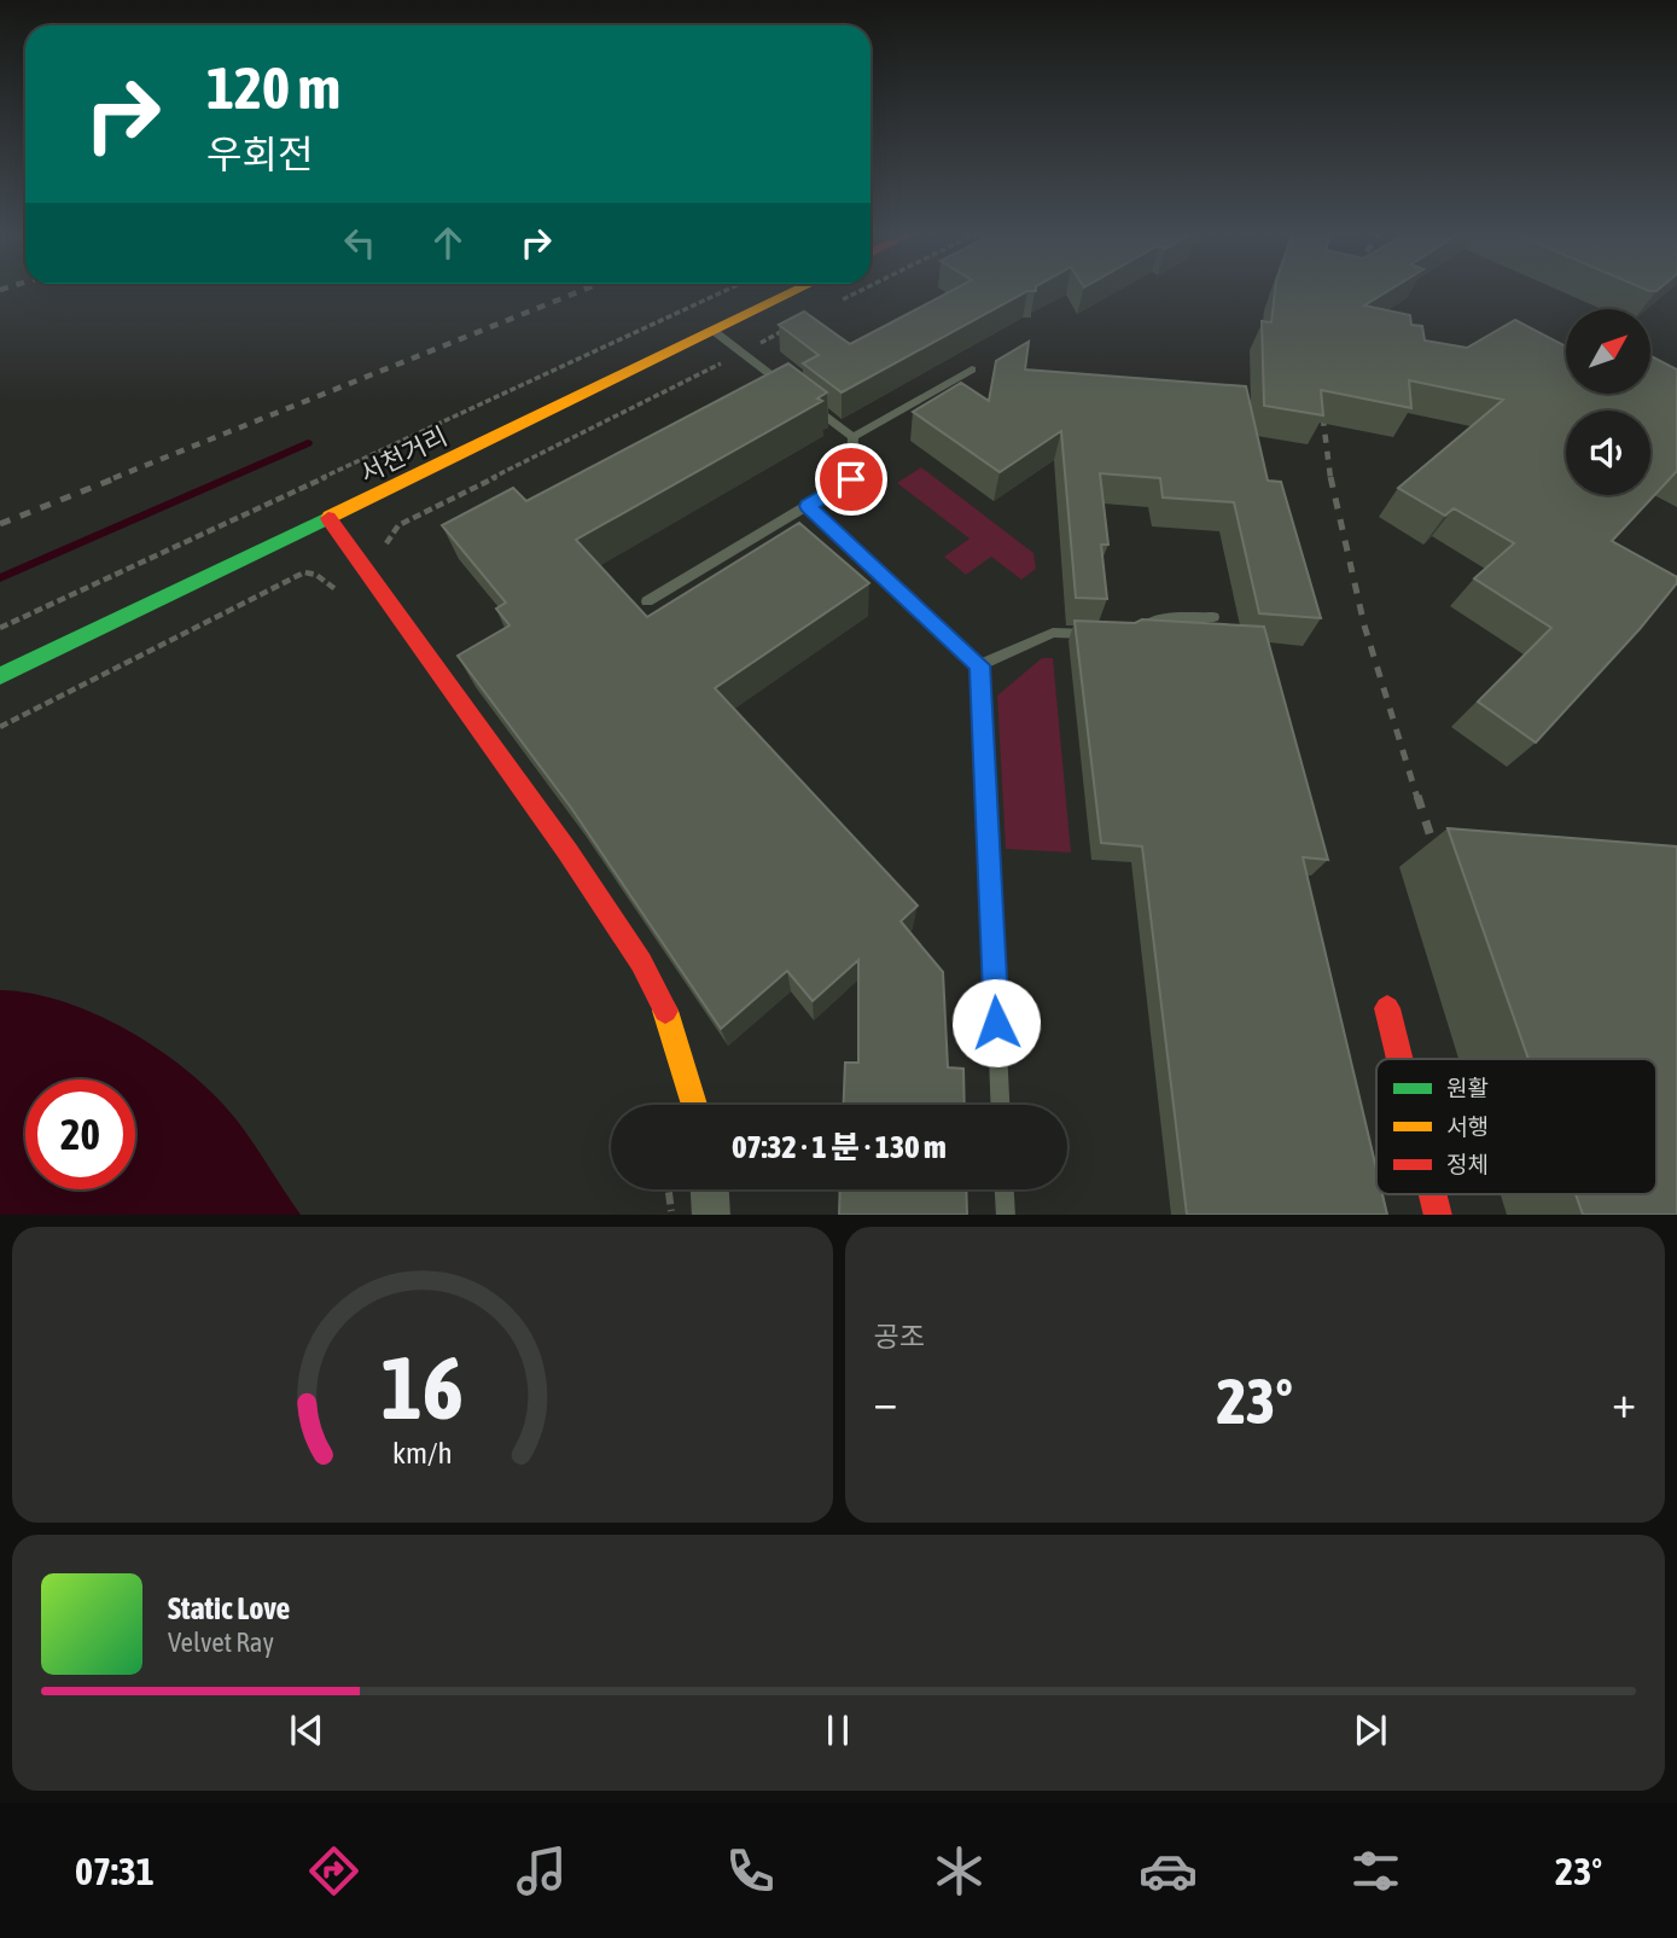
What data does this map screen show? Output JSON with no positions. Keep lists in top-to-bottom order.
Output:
{
  "streets": {
    "main road": ["서천거리"]
  },
  "legend": ["원활", "서행", "정체"],
  "north": "top right",
  "page": {
    "turn": ["120 m", "우회전"],
    "limit": "20",
    "trip": "07:32 · 1 분 · 130 m",
    "tile": "공조",
    "heat": ["−", "23°", "+"],
    "song": ["Static Love", "Velvet Ray"],
    "tabs": ["07:31", "23°"],
    "gauge": ["16", "km/h"]
  }
}
